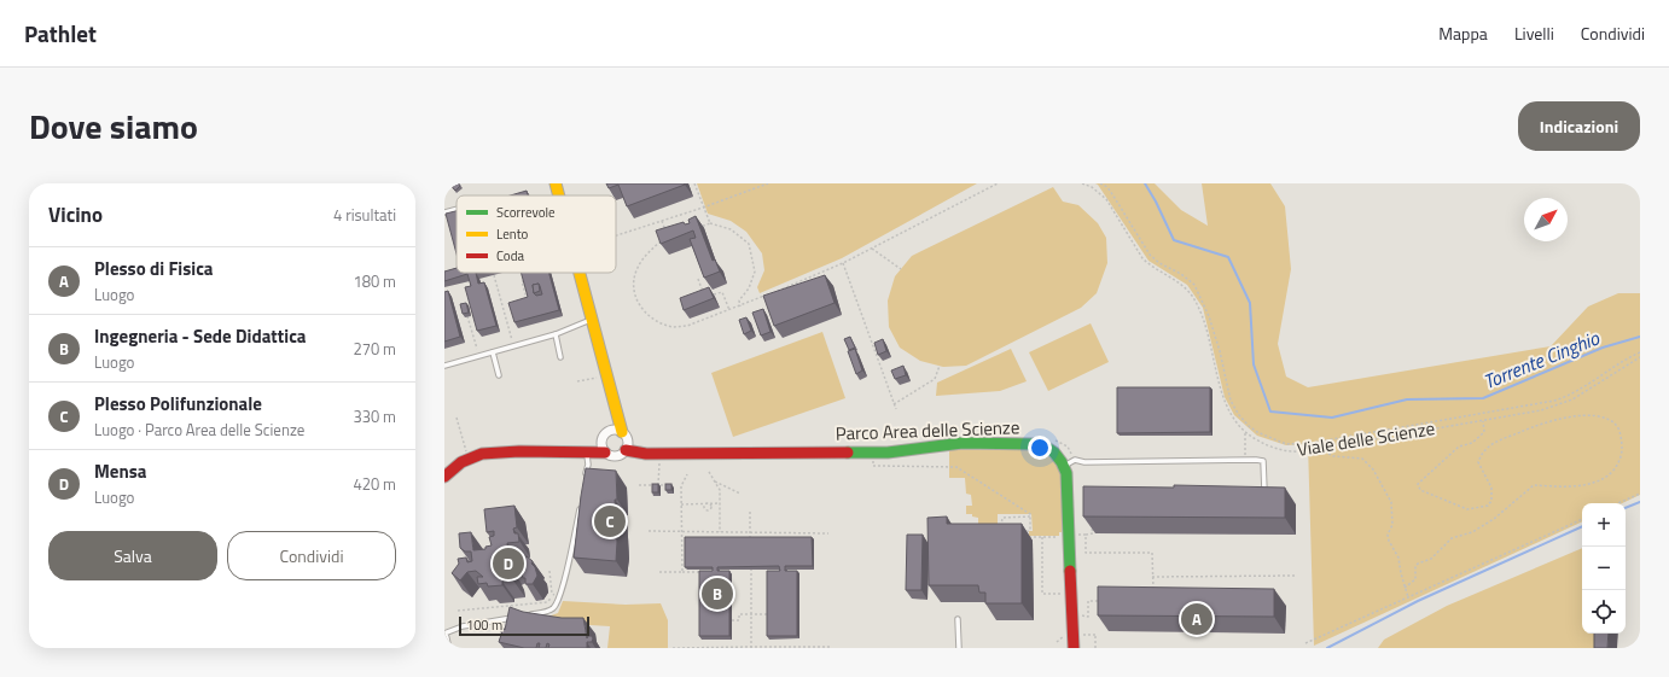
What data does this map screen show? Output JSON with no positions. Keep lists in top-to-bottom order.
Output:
{
  "streets": {
    "street": ["Parco Area delle Scienze"],
    "path": ["Viale delle Scienze"]
  },
  "water": ["Torrente Cinghio"],
  "legend": ["Scorrevole", "Lento", "Coda"],
  "scale_bar": "100 m",
  "north": "top right",
  "page": {
    "header": "Pathlet",
    "nav": ["Mappa", "Livelli", "Condividi"],
    "title": "Dove siamo",
    "buttons": [
      "Indicazioni",
      ["Salva", "Condividi"]
    ],
    "heading": ["Vicino", "4 risultati"],
    "list": [
      {
        "mark": "A",
        "name": "Plesso di Fisica",
        "note": "Luogo",
        "value": "180 m"
      },
      {
        "mark": "B",
        "name": "Ingegneria - Sede Didattica",
        "note": "Luogo",
        "value": "270 m"
      },
      {
        "mark": "C",
        "name": "Plesso Polifunzionale",
        "note": "Luogo · Parco Area delle Scienze",
        "value": "330 m"
      },
      {
        "mark": "D",
        "name": "Mensa",
        "note": "Luogo",
        "value": "420 m"
      }
    ],
    "map_buttons": ["+", "−"],
    "pins": [
      "C",
      "D",
      "B",
      "A"
    ],
    "scale": "100 m"
  }
}
